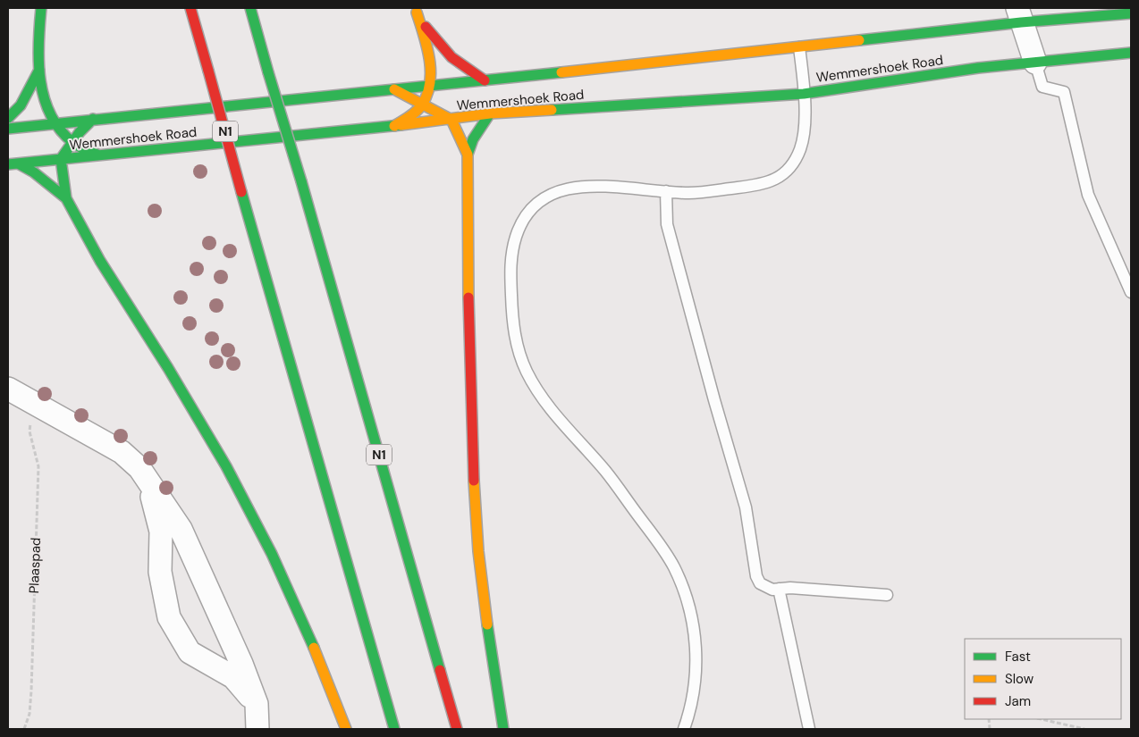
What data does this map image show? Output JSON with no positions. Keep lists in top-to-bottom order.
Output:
{
  "streets": {
    "main road": ["Wemmershoek Road", "N1"],
    "path": ["Plaaspad"]
  },
  "legend": ["Fast", "Slow", "Jam"]
}
